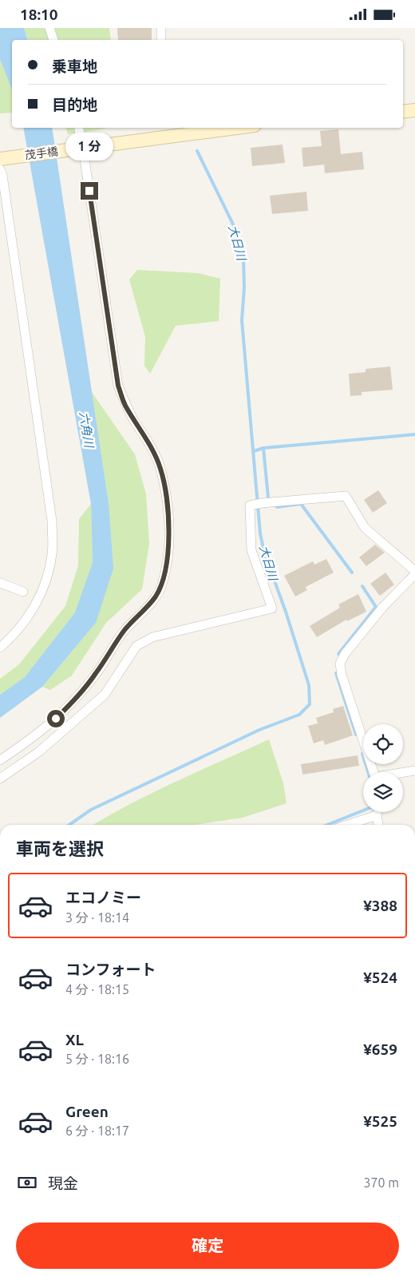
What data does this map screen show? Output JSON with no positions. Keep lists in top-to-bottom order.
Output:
{
  "streets": {
    "main road": ["茂手橋"]
  },
  "water": ["大日川", "六角川"],
  "page": {
    "status": "18:10",
    "banner": ["乗車地", "目的地"],
    "bubble": "1 分",
    "heading": "車両を選択",
    "list": [
      {
        "name": "エコノミー",
        "note": "3 分 · 18:14",
        "value": "¥388"
      },
      {
        "name": "コンフォート",
        "note": "4 分 · 18:15",
        "value": "¥524"
      },
      {
        "name": "XL",
        "note": "5 分 · 18:16",
        "value": "¥659"
      },
      {
        "name": "Green",
        "note": "6 分 · 18:17",
        "value": "¥525"
      }
    ],
    "pay": ["現金", "370 m"],
    "buttons": "確定"
  }
}
